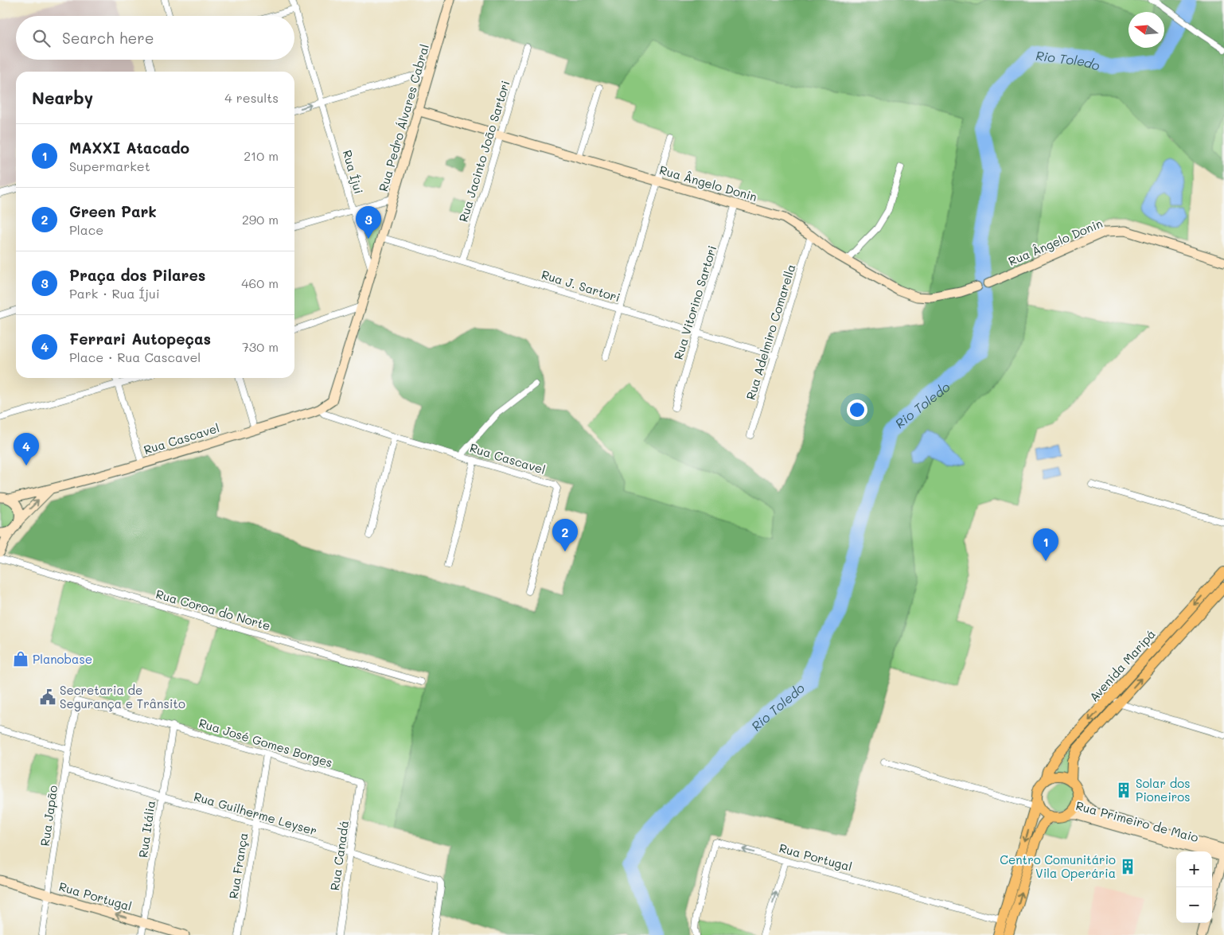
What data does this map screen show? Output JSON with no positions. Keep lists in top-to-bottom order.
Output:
{
  "streets": {
    "main road": ["Avenida Maripá"],
    "street": [
      "Rua Pedro Álvares Cabral",
      "Rua Jacinto João Sartori",
      "Rua Íjui",
      "Rua Ângelo Donin",
      "Rua J. Sartori",
      "Rua Vitorino Sartori",
      "Rua Adelmiro Comarella",
      "Rua Cascavel",
      "Rua Coroa do Norte",
      "Rua José Gomes Borges",
      "Rua Guilherme Leyser",
      "Rua Japão",
      "Rua Primeiro de Maio",
      "Rua Itália",
      "Rua Canadá",
      "Rua Portugal",
      "Rua França"
    ]
  },
  "crossings": [
    ["Rua Pedro Álvares Cabral", "Rua Íjui"],
    ["Rua Pedro Álvares Cabral", "Rua Ângelo Donin"],
    ["Rua Pedro Álvares Cabral", "Rua J. Sartori"],
    ["Rua Pedro Álvares Cabral", "Rua Cascavel"],
    ["Rua Jacinto João Sartori", "Rua Ângelo Donin"],
    ["Rua Jacinto João Sartori", "Rua J. Sartori"],
    ["Rua Ângelo Donin", "Rua Vitorino Sartori"],
    ["Rua Ângelo Donin", "Rua Adelmiro Comarella"],
    ["Rua J. Sartori", "Rua Vitorino Sartori"],
    ["Rua J. Sartori", "Rua Adelmiro Comarella"],
    ["Avenida Maripá", "Rua Primeiro de Maio"],
    ["Rua José Gomes Borges", "Rua Japão"],
    ["Rua José Gomes Borges", "Rua Itália"],
    ["Rua José Gomes Borges", "Rua Canadá"],
    ["Rua José Gomes Borges", "Rua França"],
    ["Rua Guilherme Leyser", "Rua Japão"],
    ["Rua Guilherme Leyser", "Rua Itália"],
    ["Rua Guilherme Leyser", "Rua Canadá"],
    ["Rua Guilherme Leyser", "Rua França"],
    ["Rua Japão", "Rua Portugal"],
    ["Rua Itália", "Rua Portugal"]
  ],
  "water": ["Rio Toledo"],
  "places": {
    "shop": ["Planobase"],
    "public building": ["Secretaria de Segurança e Trânsito"],
    "building": ["Solar dos Pioneiros", "Centro Comunitário Vila Operária"]
  },
  "north": "left",
  "page": {
    "search": "Search here",
    "heading": ["Nearby", "4 results"],
    "list": [
      {
        "mark": "1",
        "name": "MAXXI Atacado",
        "note": "Supermarket",
        "value": "210 m"
      },
      {
        "mark": "2",
        "name": "Green Park",
        "note": "Place",
        "value": "290 m"
      },
      {
        "mark": "3",
        "name": "Praça dos Pilares",
        "note": "Park · Rua Íjui",
        "value": "460 m"
      },
      {
        "mark": "4",
        "name": "Ferrari Autopeças",
        "note": "Place · Rua Cascavel",
        "value": "730 m"
      }
    ],
    "pins": [
      "3",
      "4",
      "2",
      "1"
    ],
    "map_buttons": ["+", "−"]
  }
}
